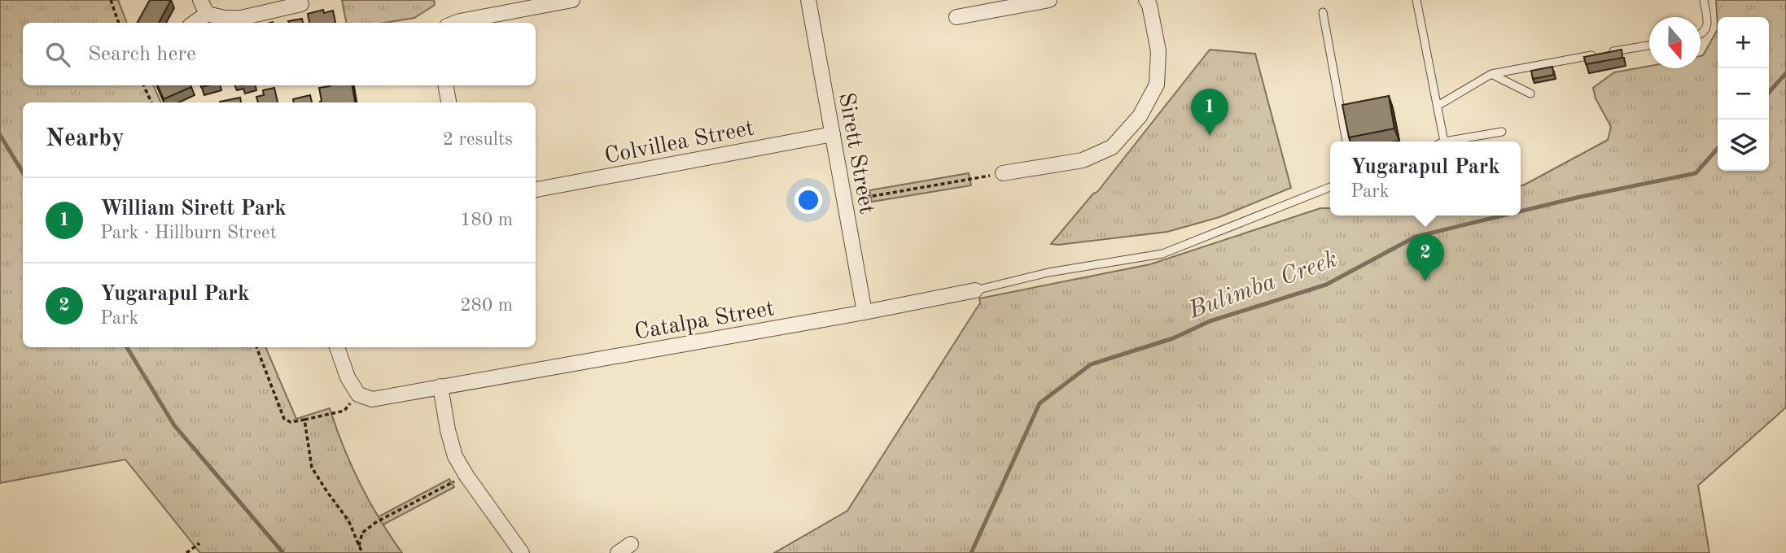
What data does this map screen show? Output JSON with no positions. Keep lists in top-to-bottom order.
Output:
{
  "streets": {
    "street": ["Colvillea Street", "Sirett Street", "Catalpa Street"]
  },
  "crossings": [
    ["Colvillea Street", "Sirett Street"],
    ["Sirett Street", "Catalpa Street"]
  ],
  "water": ["Bulimba Creek"],
  "north": "bottom",
  "page": {
    "map_buttons": ["+", "−"],
    "search": "Search here",
    "pins": ["1", "2"],
    "heading": ["Nearby", "2 results"],
    "popup": ["Yugarapul Park", "Park"],
    "list": [
      {
        "mark": "1",
        "name": "William Sirett Park",
        "note": "Park · Hillburn Street",
        "value": "180 m"
      },
      {
        "mark": "2",
        "name": "Yugarapul Park",
        "note": "Park",
        "value": "280 m"
      }
    ]
  }
}
